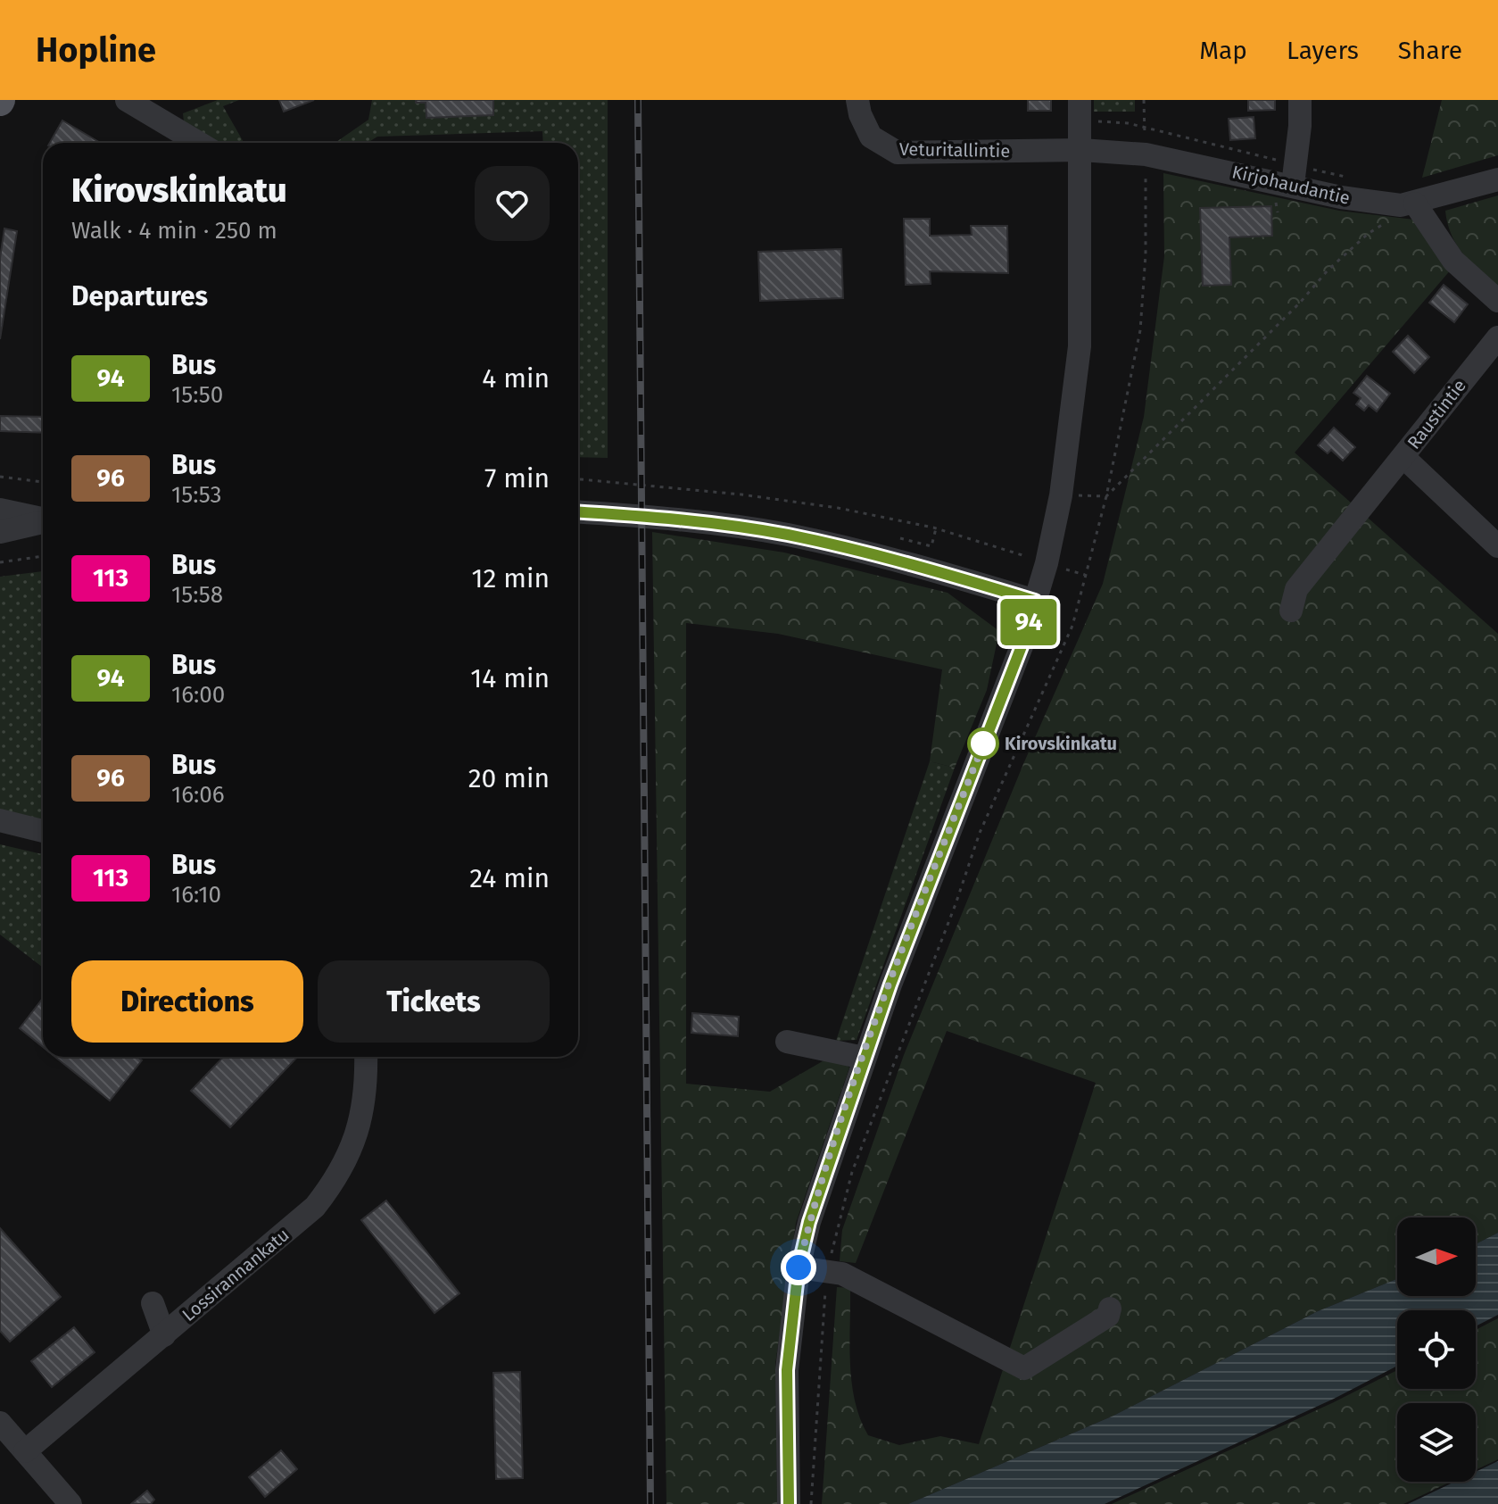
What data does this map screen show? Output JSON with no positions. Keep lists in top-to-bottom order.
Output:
{
  "streets": {
    "street": [
      "Veturitallintie",
      "Kirjohaudantie",
      "Raustintie",
      "Lossirannankatu"
    ]
  },
  "crossings": [
    ["Veturitallintie", "Kirjohaudantie"]
  ],
  "places": ["Kirovskinkatu"],
  "lines": ["bus line 94"],
  "north": "right",
  "page": {
    "header": "Hopline",
    "nav": ["Map", "Layers", "Share"],
    "on_map": "94",
    "heading": [
      ["Kirovskinkatu", "Walk · 4 min · 250 m"],
      "Departures"
    ],
    "list": [
      {
        "mark": "94",
        "name": "Bus",
        "note": "15:50",
        "value": "4 min"
      },
      {
        "mark": "96",
        "name": "Bus",
        "note": "15:53",
        "value": "7 min"
      },
      {
        "mark": "113",
        "name": "Bus",
        "note": "15:58",
        "value": "12 min"
      },
      {
        "mark": "94",
        "name": "Bus",
        "note": "16:00",
        "value": "14 min"
      },
      {
        "mark": "96",
        "name": "Bus",
        "note": "16:06",
        "value": "20 min"
      },
      {
        "mark": "113",
        "name": "Bus",
        "note": "16:10",
        "value": "24 min"
      }
    ],
    "buttons": ["Directions", "Tickets"]
  }
}
